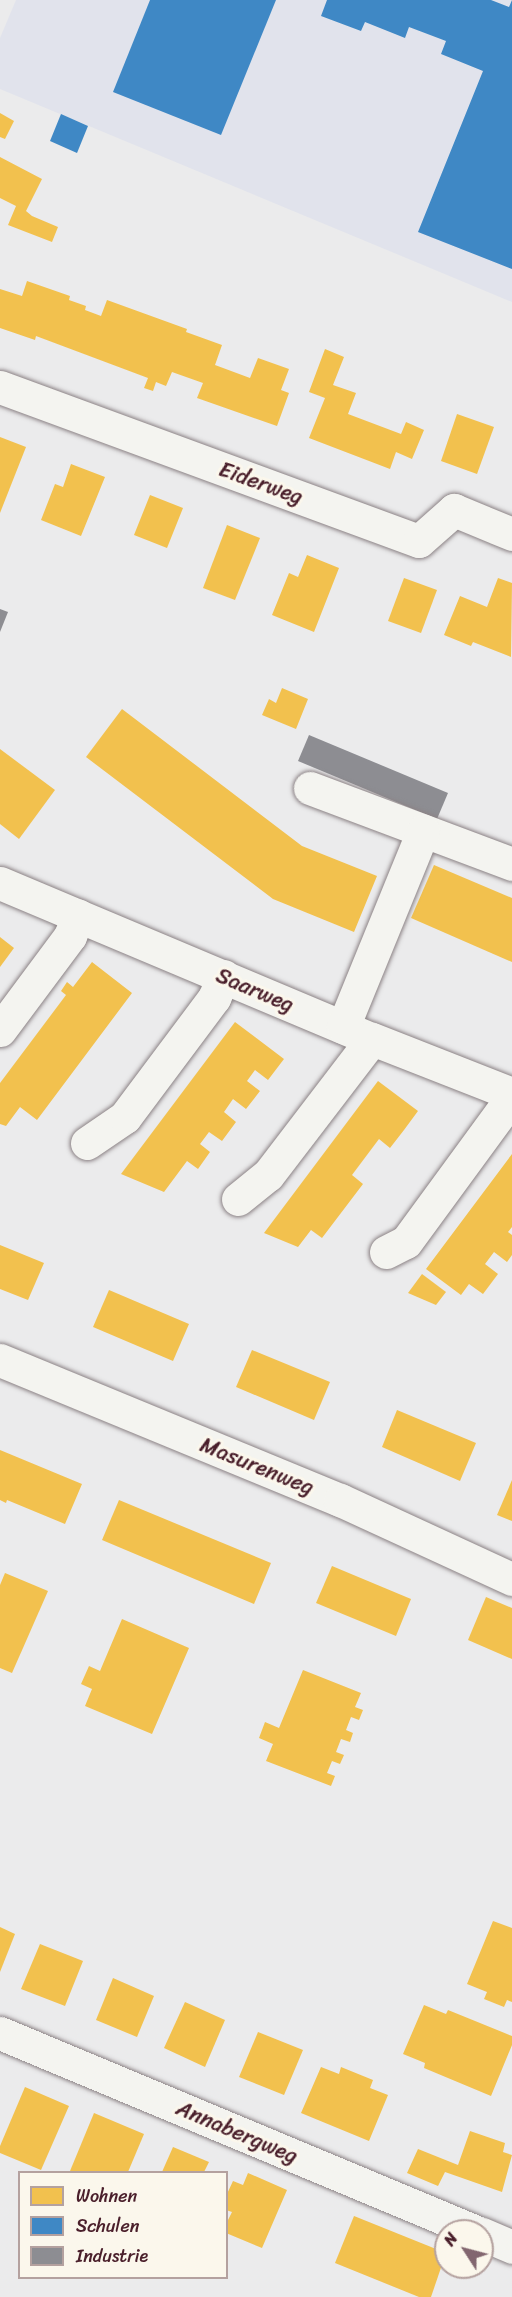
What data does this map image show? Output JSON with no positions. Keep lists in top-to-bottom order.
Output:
{
  "streets": {
    "street": [
      "Eiderweg",
      "Saarweg",
      "Masurenweg",
      "Annabergweg"
    ]
  },
  "legend": ["Wohnen", "Schulen", "Industrie"],
  "north": "top left"
}
